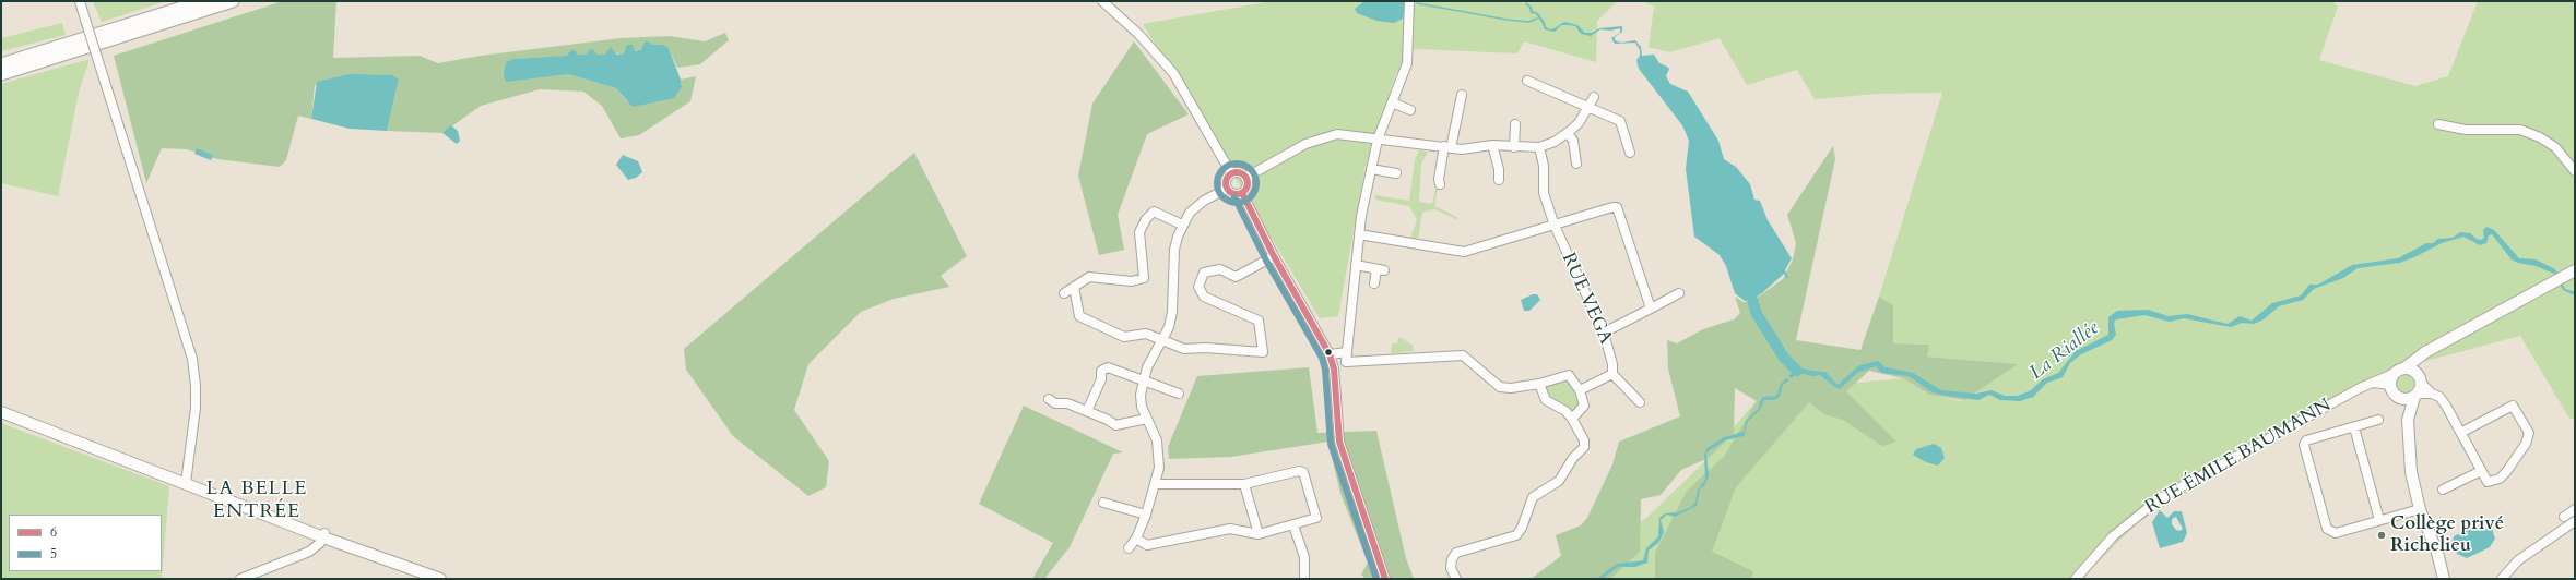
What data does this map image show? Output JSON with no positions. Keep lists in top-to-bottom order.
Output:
{
  "streets": {
    "street": ["RUE VEGA", "RUE ÉMILE BAUMANN"]
  },
  "districts": ["LA BELLE ENTRÉE"],
  "water": ["La Riallée"],
  "places": ["Collège privé Richelieu"],
  "lines": ["transit line 5", "transit line 6"],
  "legend": ["6", "5"]
}
